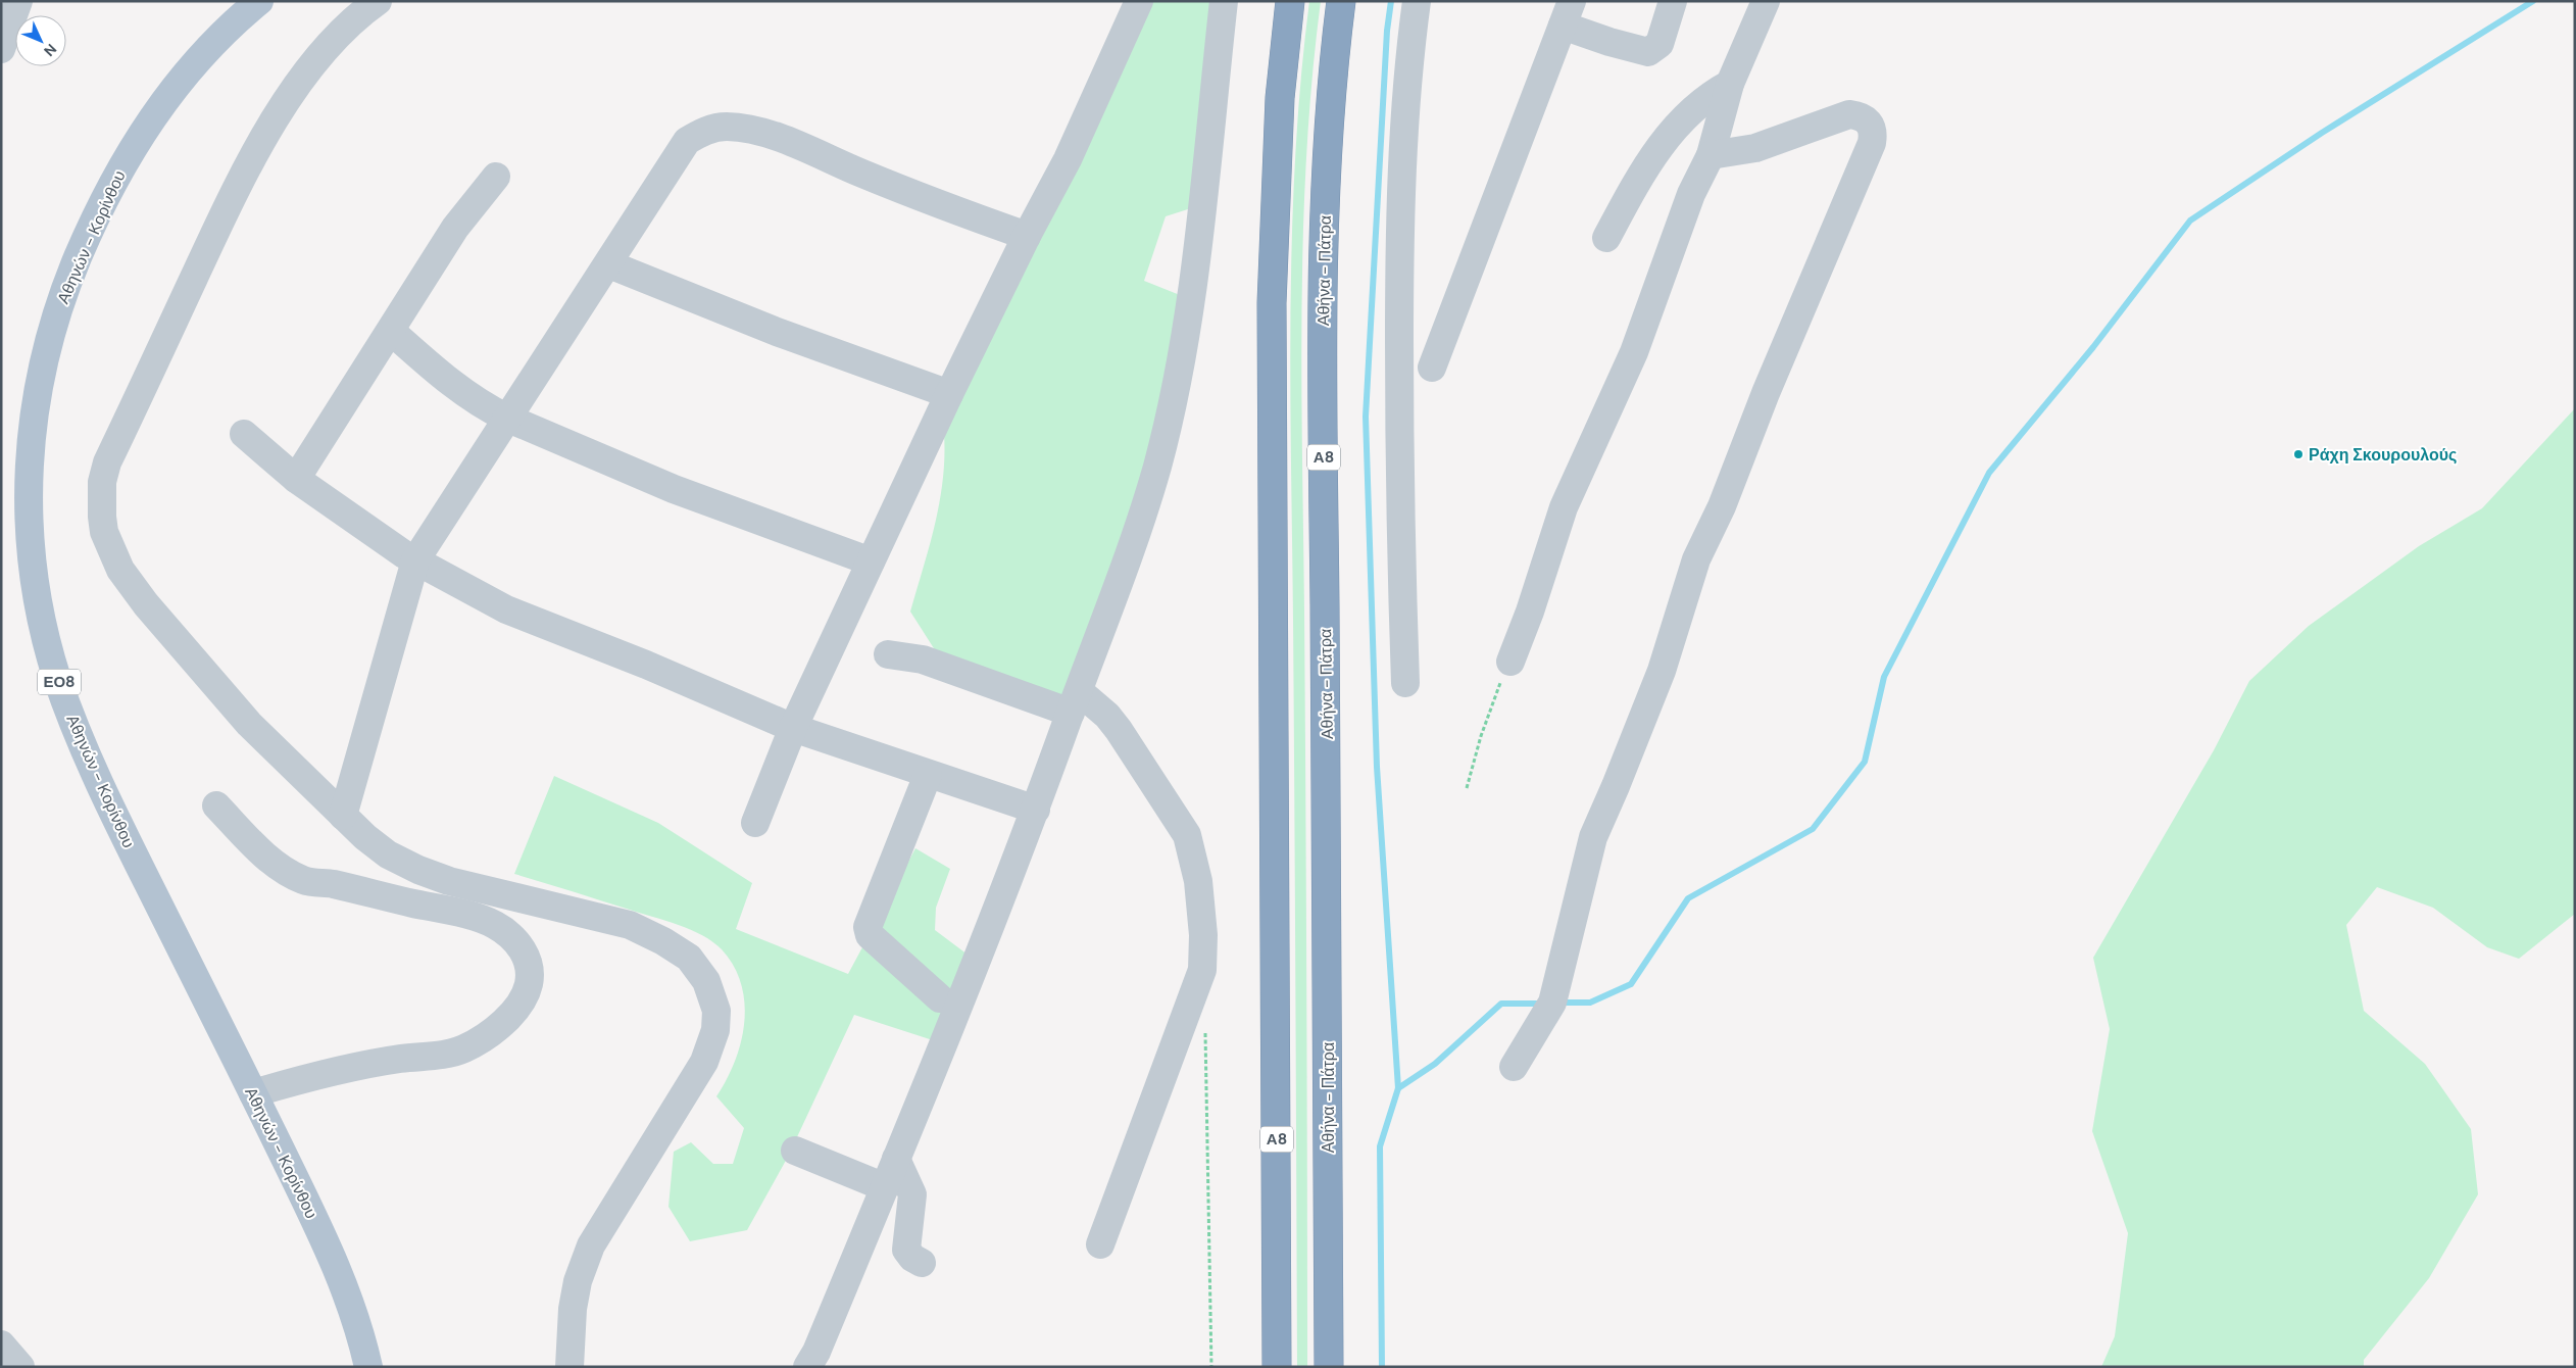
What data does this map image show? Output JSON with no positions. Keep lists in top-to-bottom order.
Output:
{
  "streets": {
    "highway": ["Αθήνα - Πάτρα", "Α8"],
    "main road": ["Αθηνών - Κορίνθου", "ΕΟ8"]
  },
  "places": ["Ράχη Σκουρουλούς"],
  "north": "bottom right"
}
